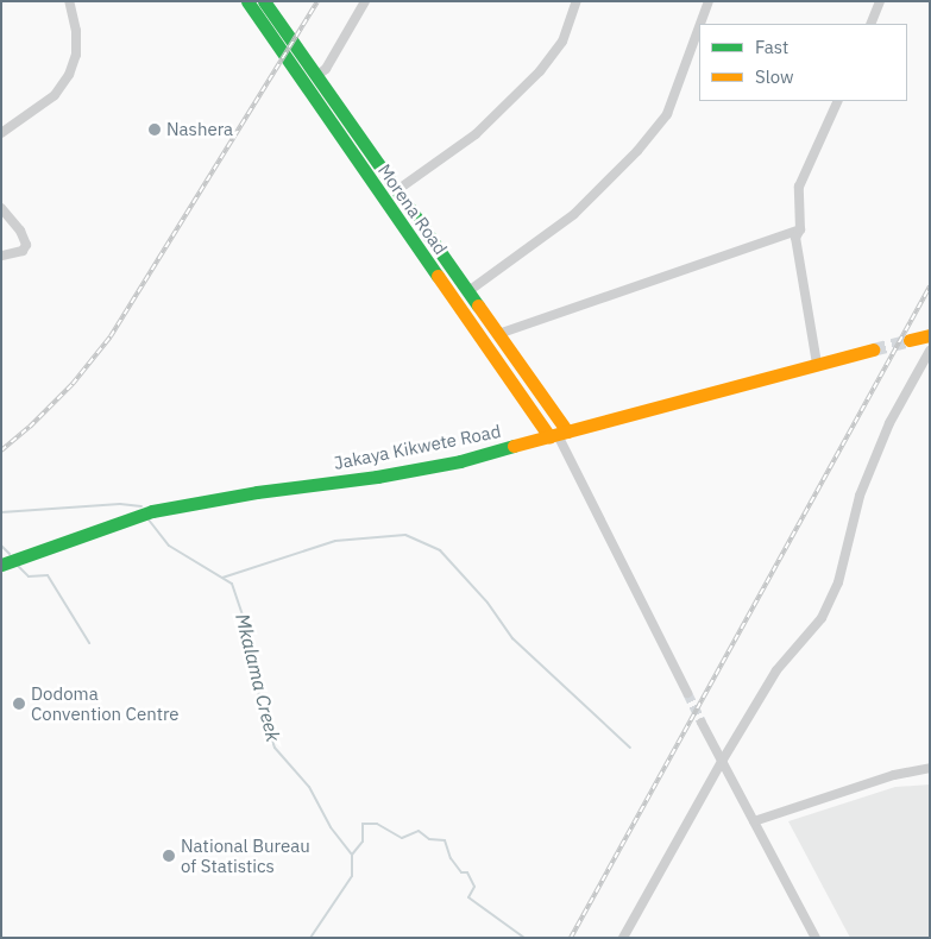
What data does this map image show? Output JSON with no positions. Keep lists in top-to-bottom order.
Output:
{
  "streets": {
    "main road": ["Morena Road", "Jakaya Kikwete Road"]
  },
  "crossings": [
    ["Morena Road", "Jakaya Kikwete Road"]
  ],
  "water": ["Mkalama Creek"],
  "places": ["Nashera", "Dodoma Convention Centre", "National Bureau of Statistics"],
  "legend": ["Fast", "Slow"]
}
